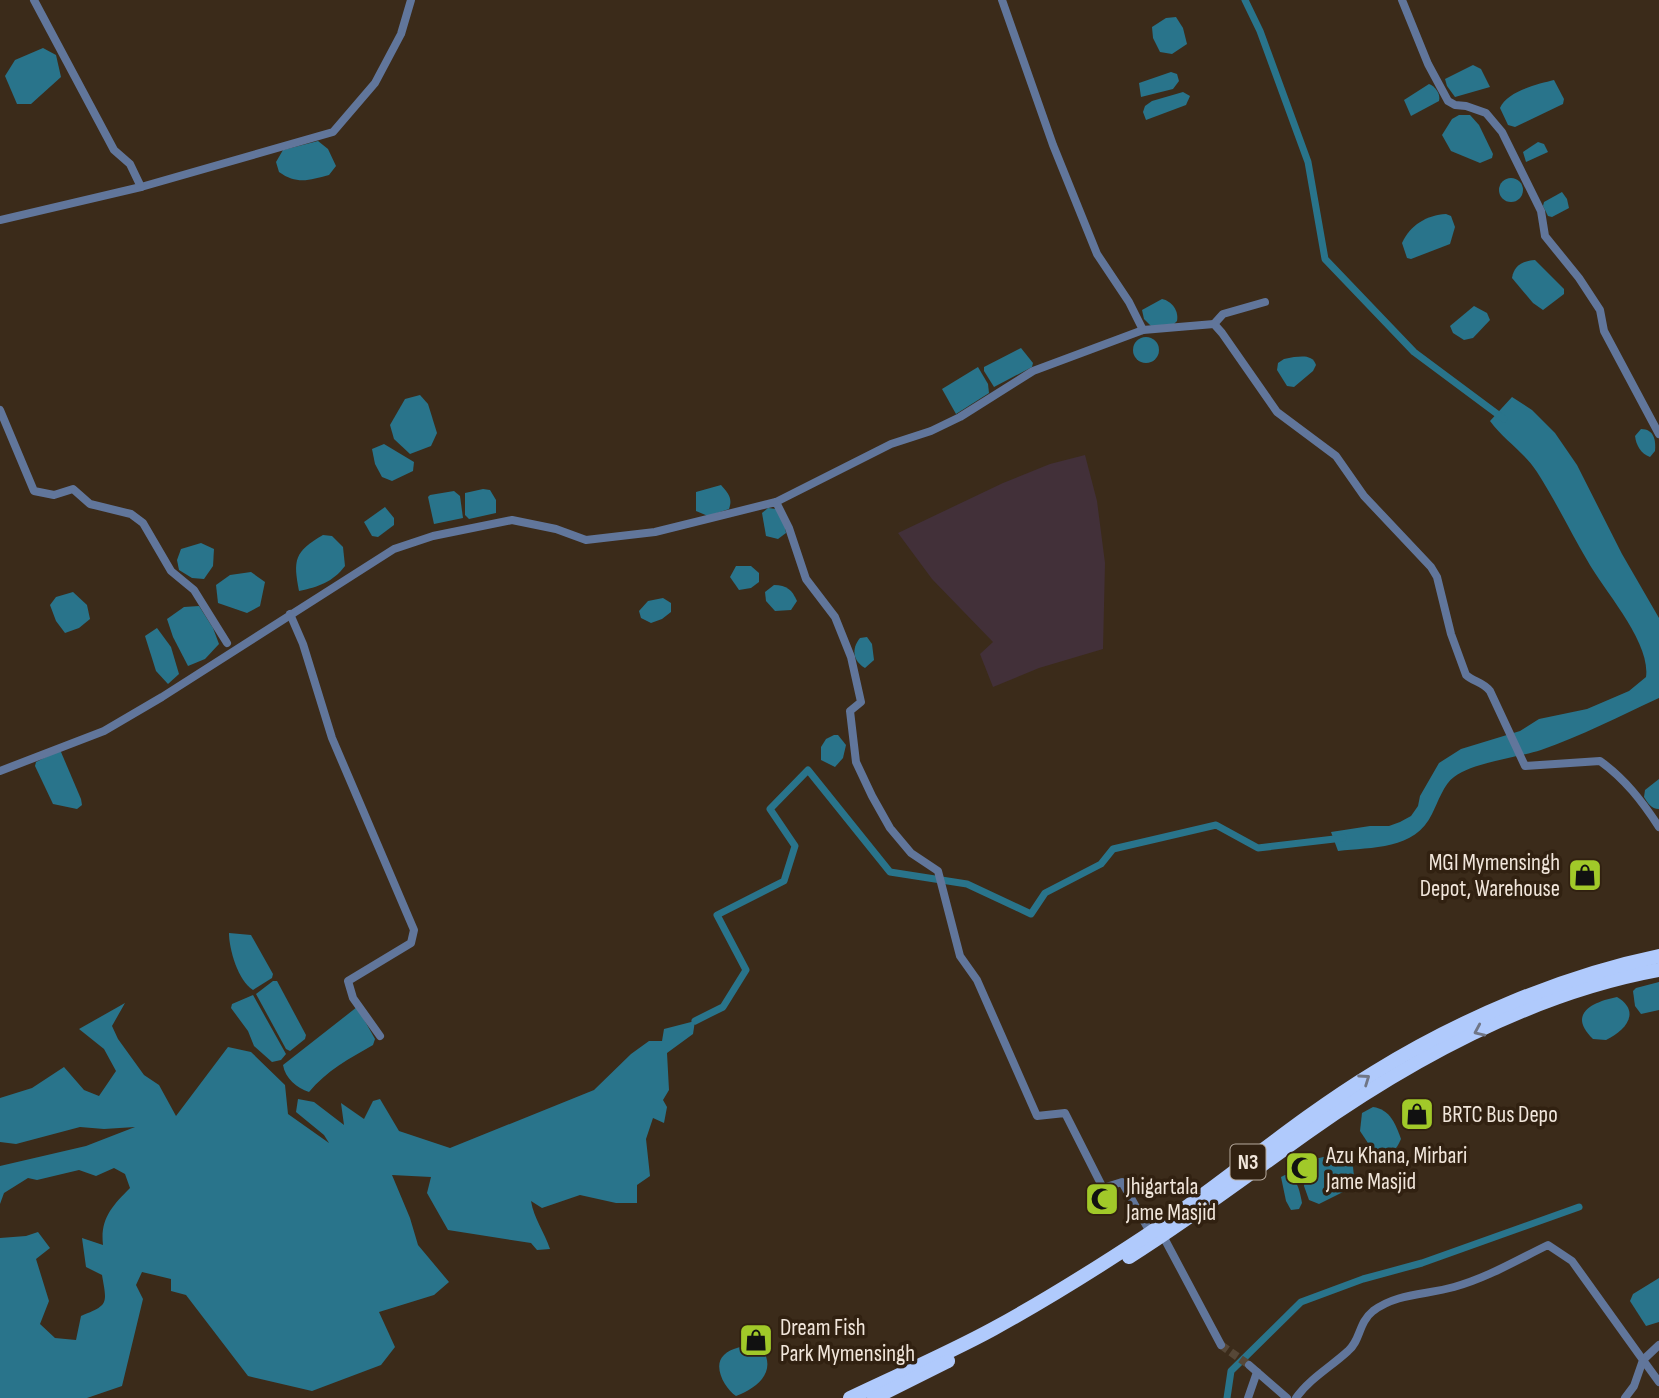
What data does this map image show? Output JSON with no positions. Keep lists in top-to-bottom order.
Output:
{
  "streets": {
    "highway": ["N3"]
  },
  "places": {
    "shop": ["MGI Mymensingh Depot, Warehouse", "BRTC Bus Depo", "Dream Fish Park Mymensingh"],
    "mosque": ["Azu Khana, Mirbari Jame Masjid", "Jhigartala Jame Masjid"]
  }
}
